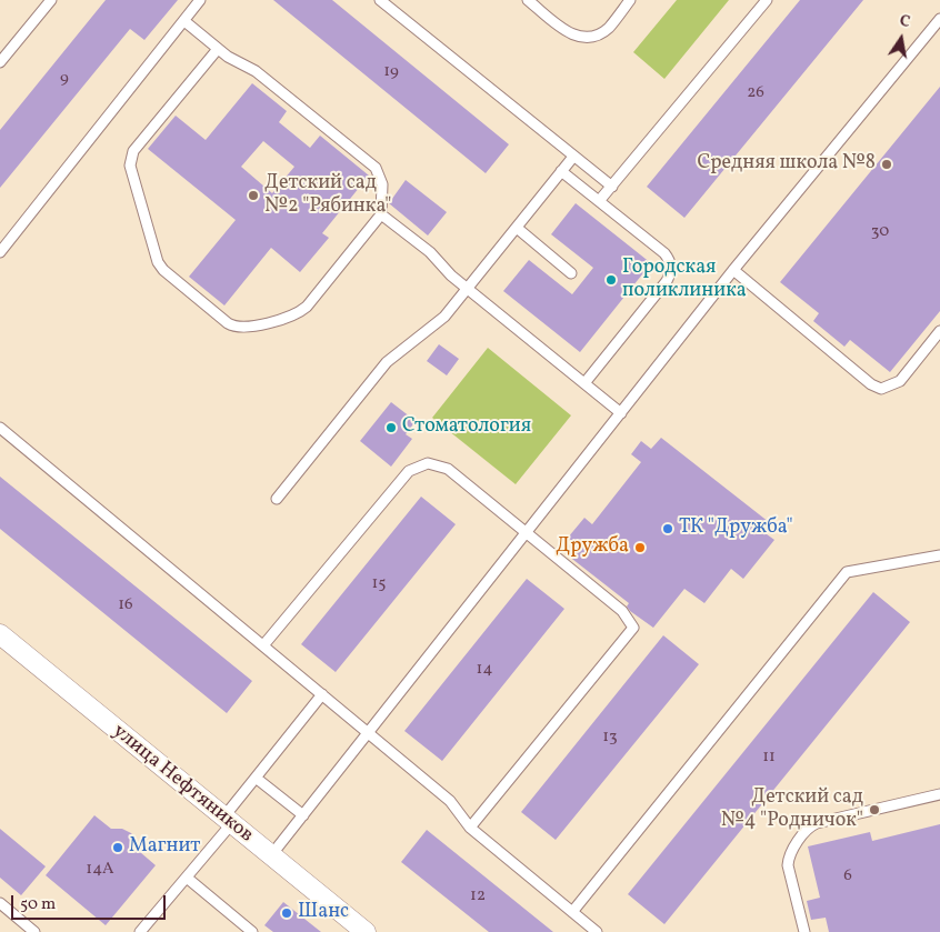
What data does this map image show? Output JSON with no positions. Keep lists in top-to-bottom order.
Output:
{
  "streets": {
    "street": ["улица Нефтяников"]
  },
  "places": [
    "Средняя школа №8",
    "Детский сад №2 \"Рябинка\"",
    "Городская поликлиника",
    "Стоматология",
    "ТК \"Дружба\"",
    "Дружба",
    "Детский сад №4 \"Родничок\"",
    "Магнит",
    "Шанс"
  ],
  "house_numbers": [
    "19",
    "9",
    "26",
    "30",
    "15",
    "16",
    "14",
    "13",
    "11",
    "14А",
    "6",
    "12"
  ],
  "scale_bar": "50 m",
  "north": "top"
}
